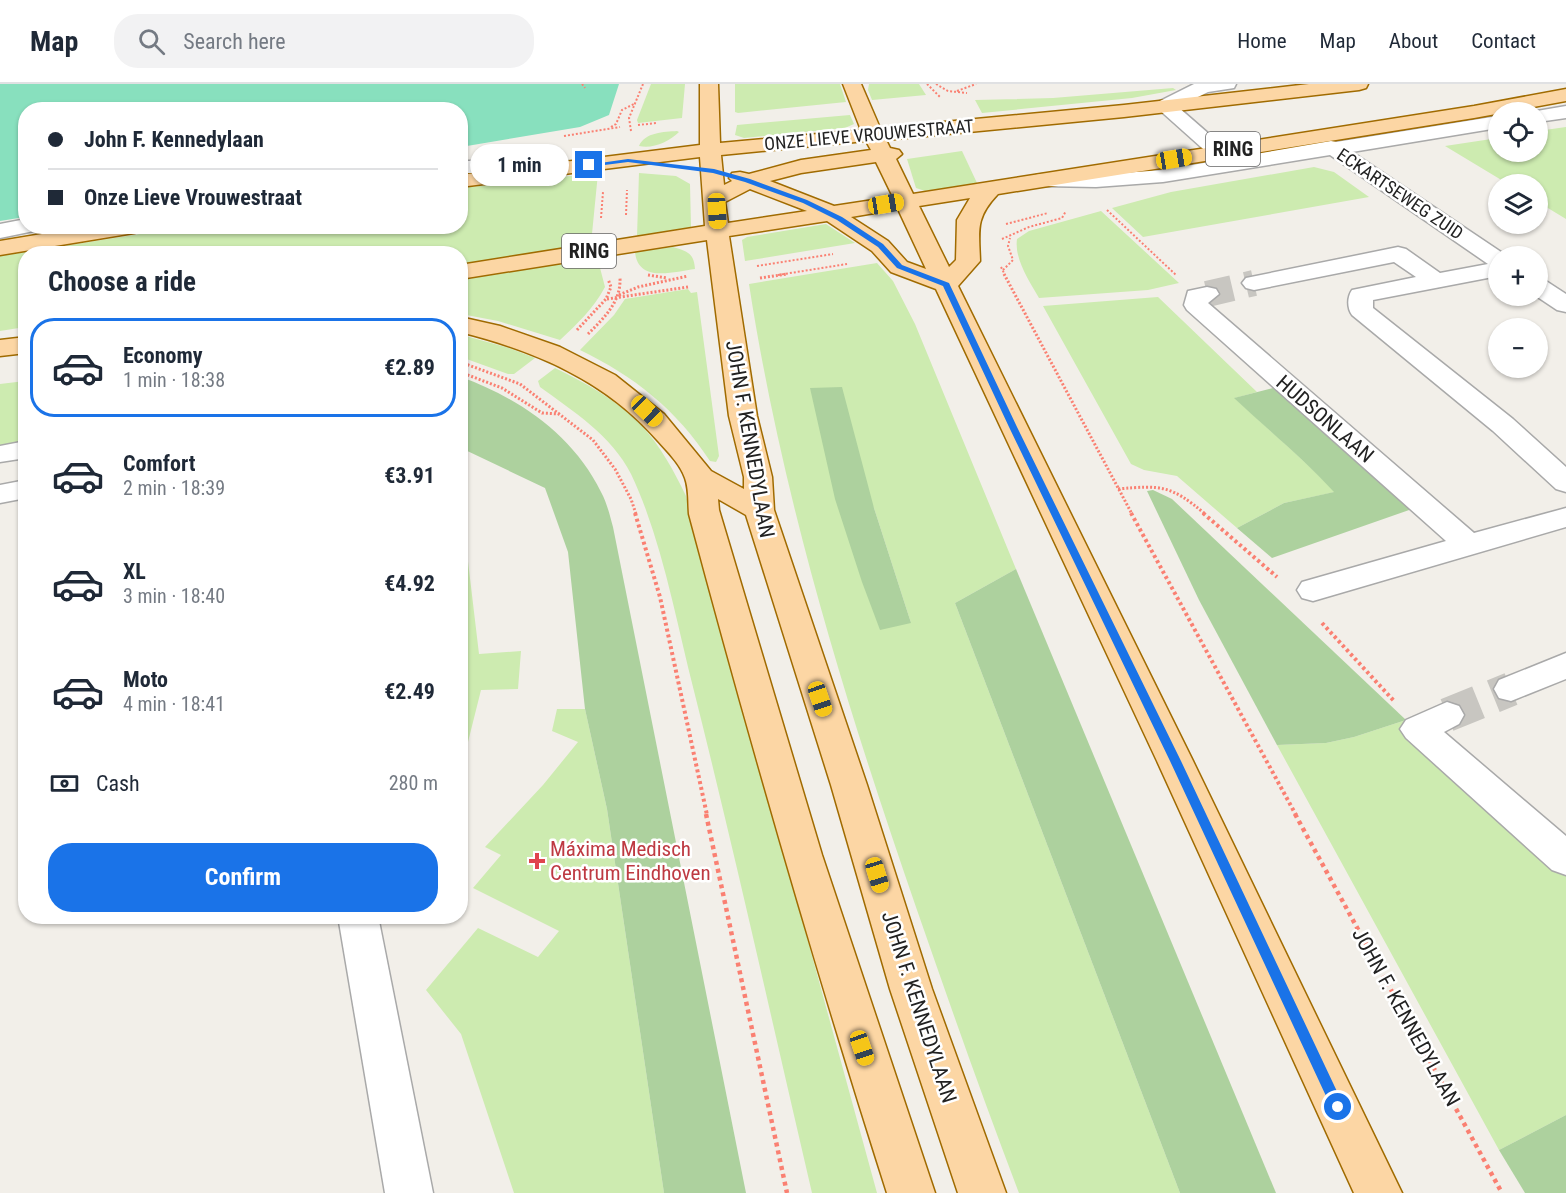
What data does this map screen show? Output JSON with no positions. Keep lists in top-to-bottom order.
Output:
{
  "streets": {
    "main road": ["ONZE LIEVE VROUWESTRAAT", "RING", "JOHN F. KENNEDYLAAN"],
    "street": ["ECKARTSEWEG ZUID", "HUDSONLAAN"]
  },
  "crossings": [
    ["ONZE LIEVE VROUWESTRAAT", "JOHN F. KENNEDYLAAN"],
    ["RING", "JOHN F. KENNEDYLAAN"]
  ],
  "places": {
    "health": ["Máxima Medisch Centrum Eindhoven"]
  },
  "page": {
    "header": "Map",
    "search": "Search here",
    "nav": [
      "Home",
      "Map",
      "About",
      "Contact"
    ],
    "map_buttons": ["+", "−"],
    "banner": ["John F. Kennedylaan", "Onze Lieve Vrouwestraat"],
    "bubble": "1 min",
    "heading": "Choose a ride",
    "list": [
      {
        "name": "Economy",
        "note": "1 min · 18:38",
        "value": "€2.89"
      },
      {
        "name": "Comfort",
        "note": "2 min · 18:39",
        "value": "€3.91"
      },
      {
        "name": "XL",
        "note": "3 min · 18:40",
        "value": "€4.92"
      },
      {
        "name": "Moto",
        "note": "4 min · 18:41",
        "value": "€2.49"
      }
    ],
    "pay": ["Cash", "280 m"],
    "buttons": "Confirm"
  }
}
